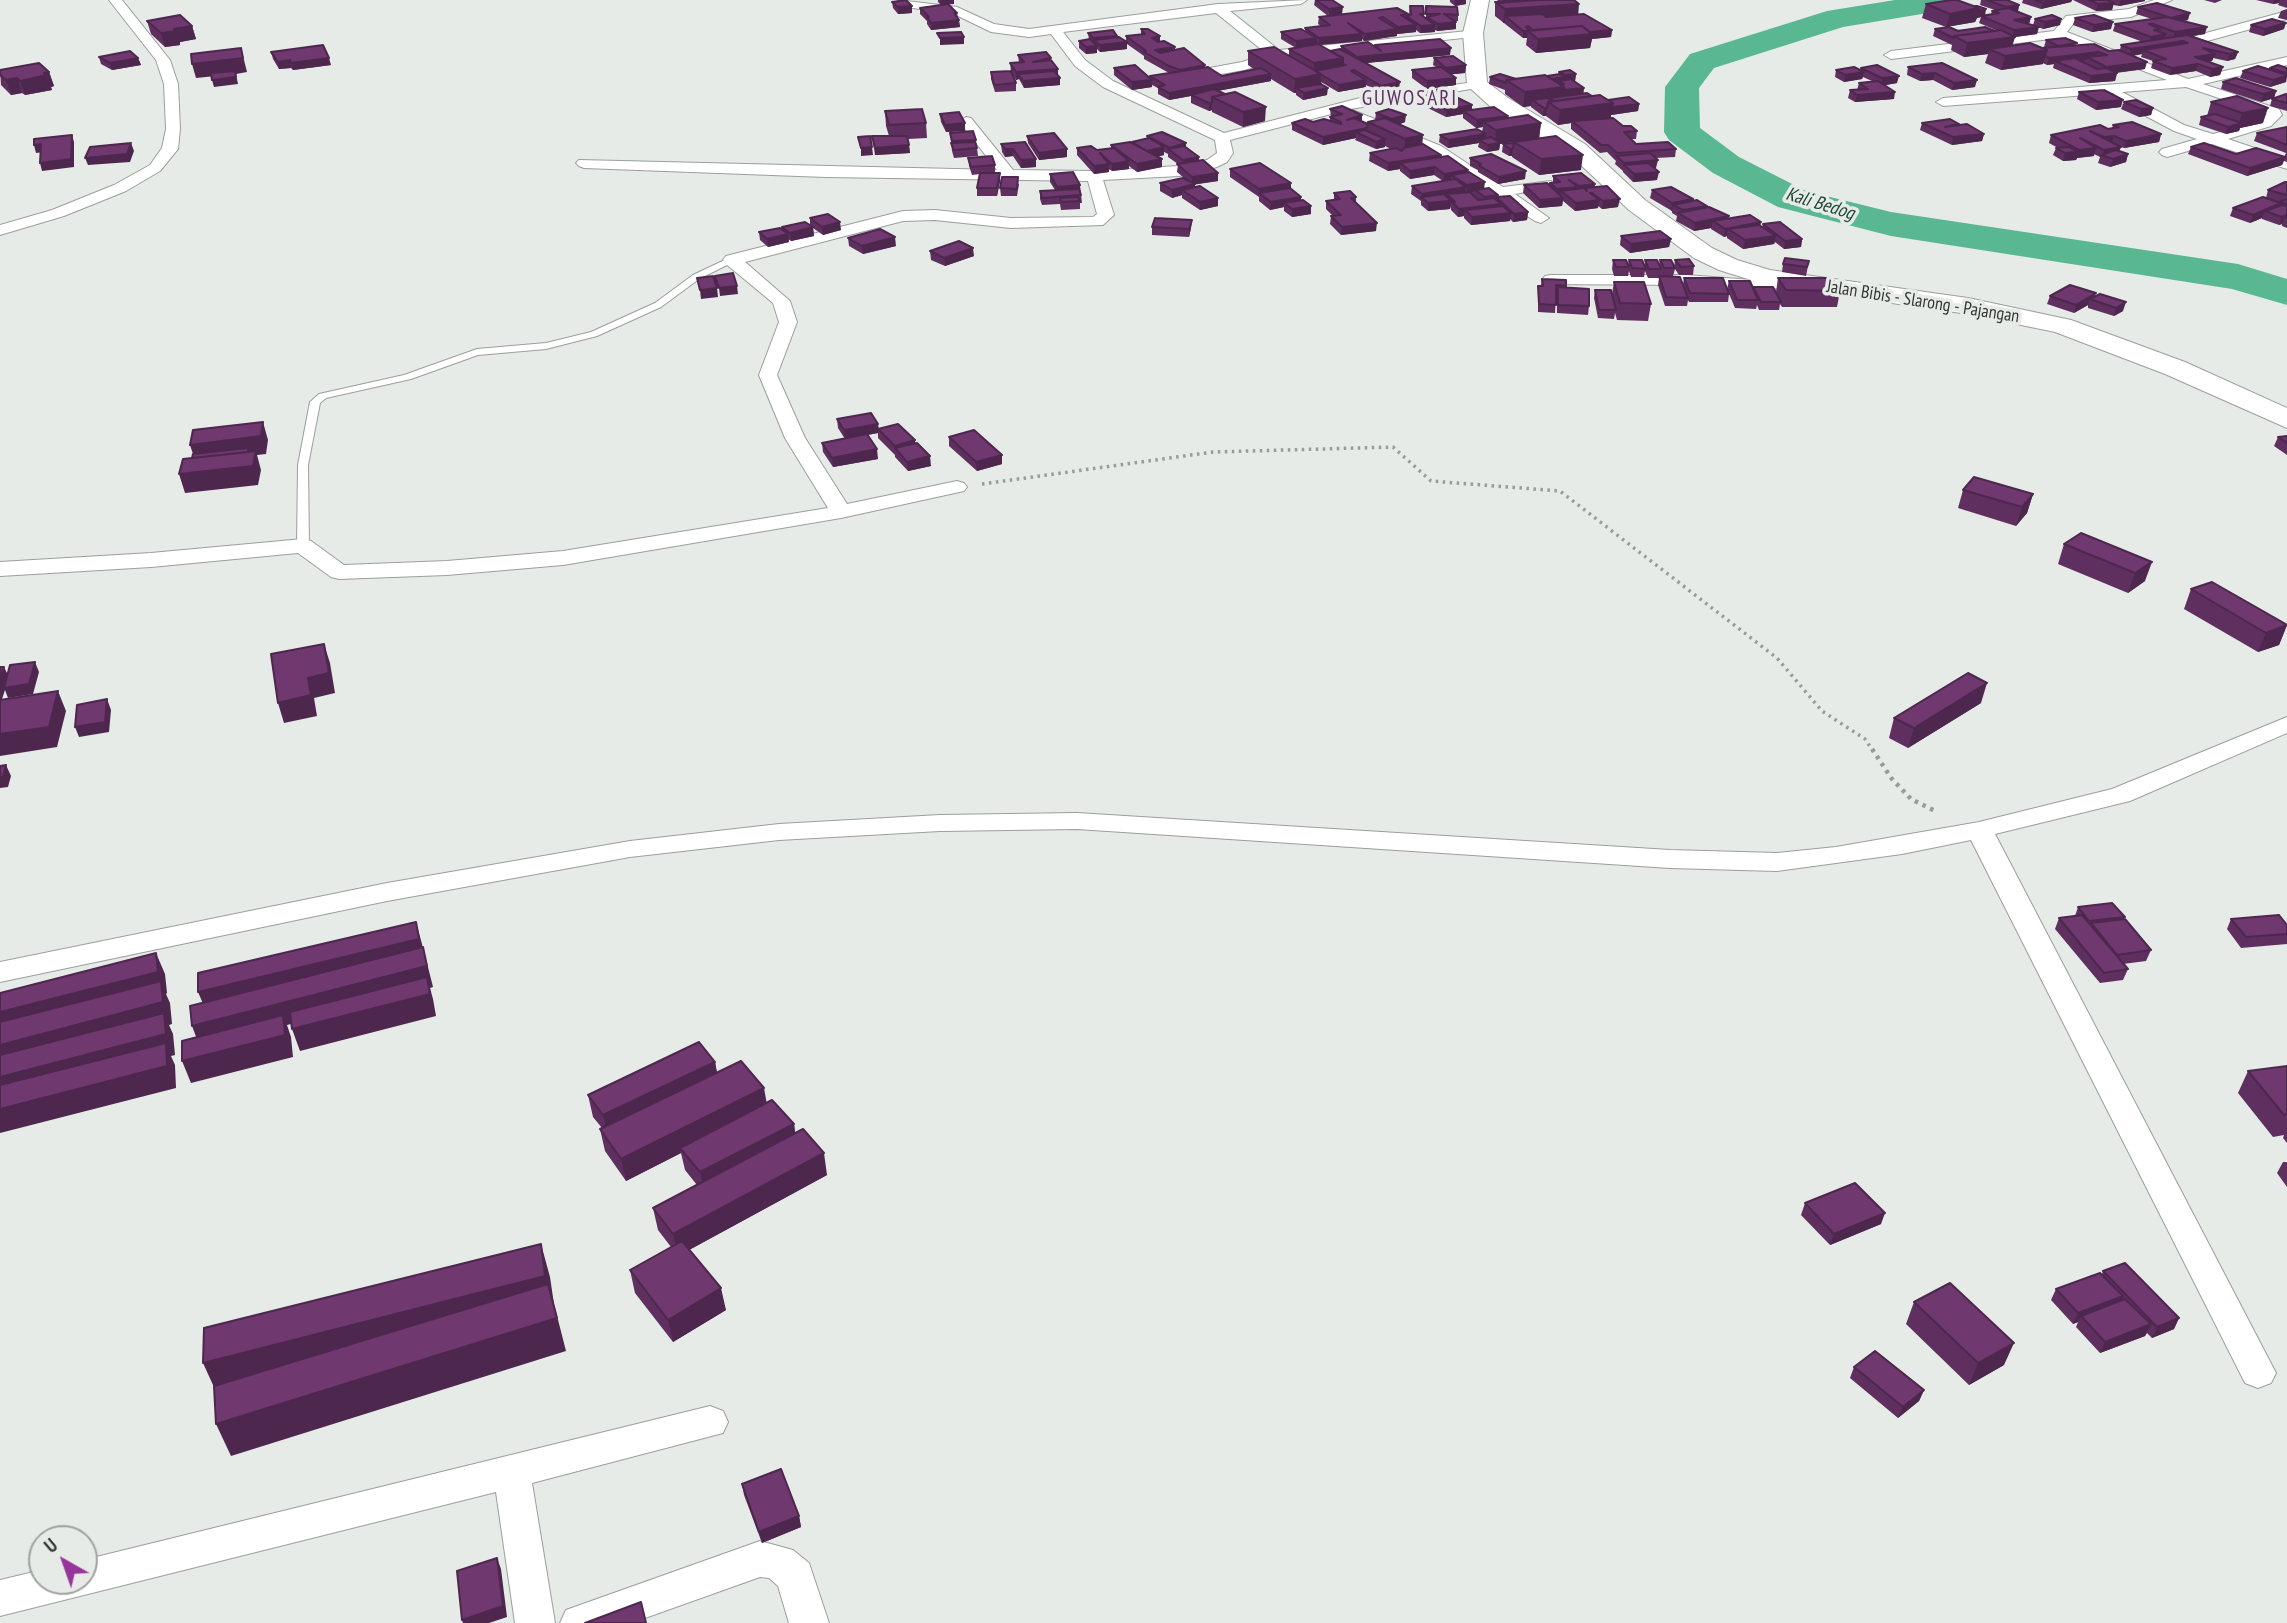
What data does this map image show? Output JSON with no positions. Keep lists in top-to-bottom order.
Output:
{
  "streets": {
    "main road": ["Jalan Bibis - Slarong - Pajangan"]
  },
  "districts": ["GUWOSARI"],
  "water": ["Kali Bedog"],
  "north": "top left"
}
